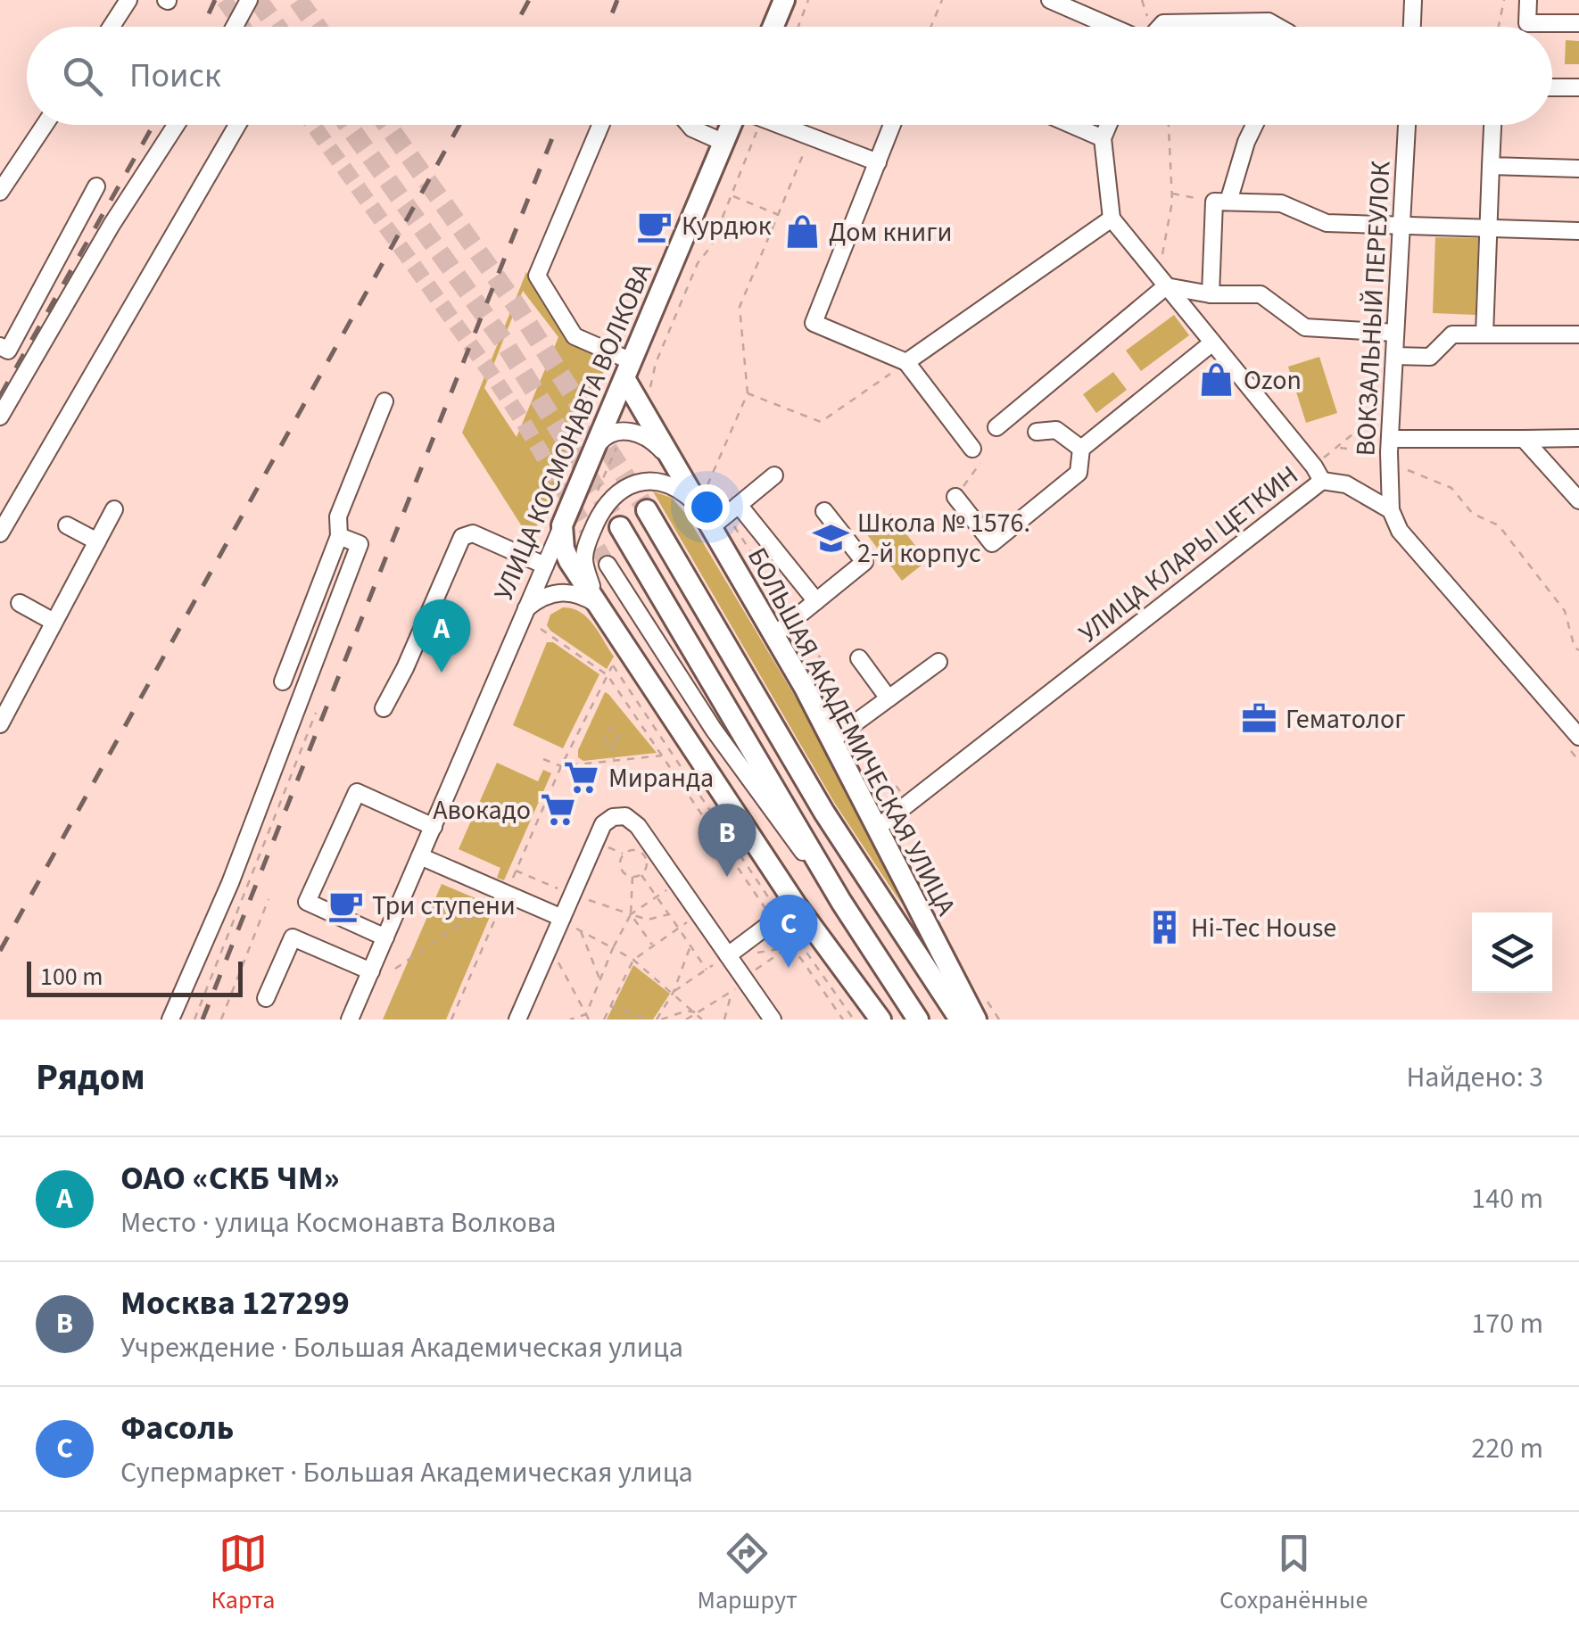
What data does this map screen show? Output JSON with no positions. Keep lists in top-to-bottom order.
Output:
{
  "streets": {
    "main road": ["УЛИЦА КОСМОНАВТА ВОЛКОВА", "БОЛЬШАЯ АКАДЕМИЧЕСКАЯ УЛИЦА"],
    "street": ["ВОКЗАЛЬНЫЙ ПЕРЕУЛОК", "УЛИЦА КЛАРЫ ЦЕТКИН"]
  },
  "crossings": [
    ["ВОКЗАЛЬНЫЙ ПЕРЕУЛОК", "УЛИЦА КЛАРЫ ЦЕТКИН"],
    ["УЛИЦА КОСМОНАВТА ВОЛКОВА", "БОЛЬШАЯ АКАДЕМИЧЕСКАЯ УЛИЦА"],
    ["УЛИЦА КЛАРЫ ЦЕТКИН", "БОЛЬШАЯ АКАДЕМИЧЕСКАЯ УЛИЦА"]
  ],
  "places": {
    "cafe": ["Курдюк", "Три ступени"],
    "shop": ["Дом книги", "Ozon"],
    "school or university": ["Школа № 1576. 2-й корпус"],
    "office": ["Гематолог"],
    "supermarket": ["Миранда", "Авокадо"],
    "building": ["Hi-Tec House"]
  },
  "scale_bar": "100 m",
  "page": {
    "search": "Поиск",
    "pins": ["A", "B", "C"],
    "scale": "100 m",
    "heading": ["Рядом", "Найдено: 3"],
    "list": [
      {
        "mark": "A",
        "name": "ОАО «СКБ ЧМ»",
        "note": "Место · улица Космонавта Волкова",
        "value": "140 m"
      },
      {
        "mark": "B",
        "name": "Москва 127299",
        "note": "Учреждение · Большая Академическая улица",
        "value": "170 m"
      },
      {
        "mark": "C",
        "name": "Фасоль",
        "note": "Супермаркет · Большая Академическая улица",
        "value": "220 m"
      }
    ],
    "nav": ["Карта", "Маршрут", "Сохранённые"]
  }
}
